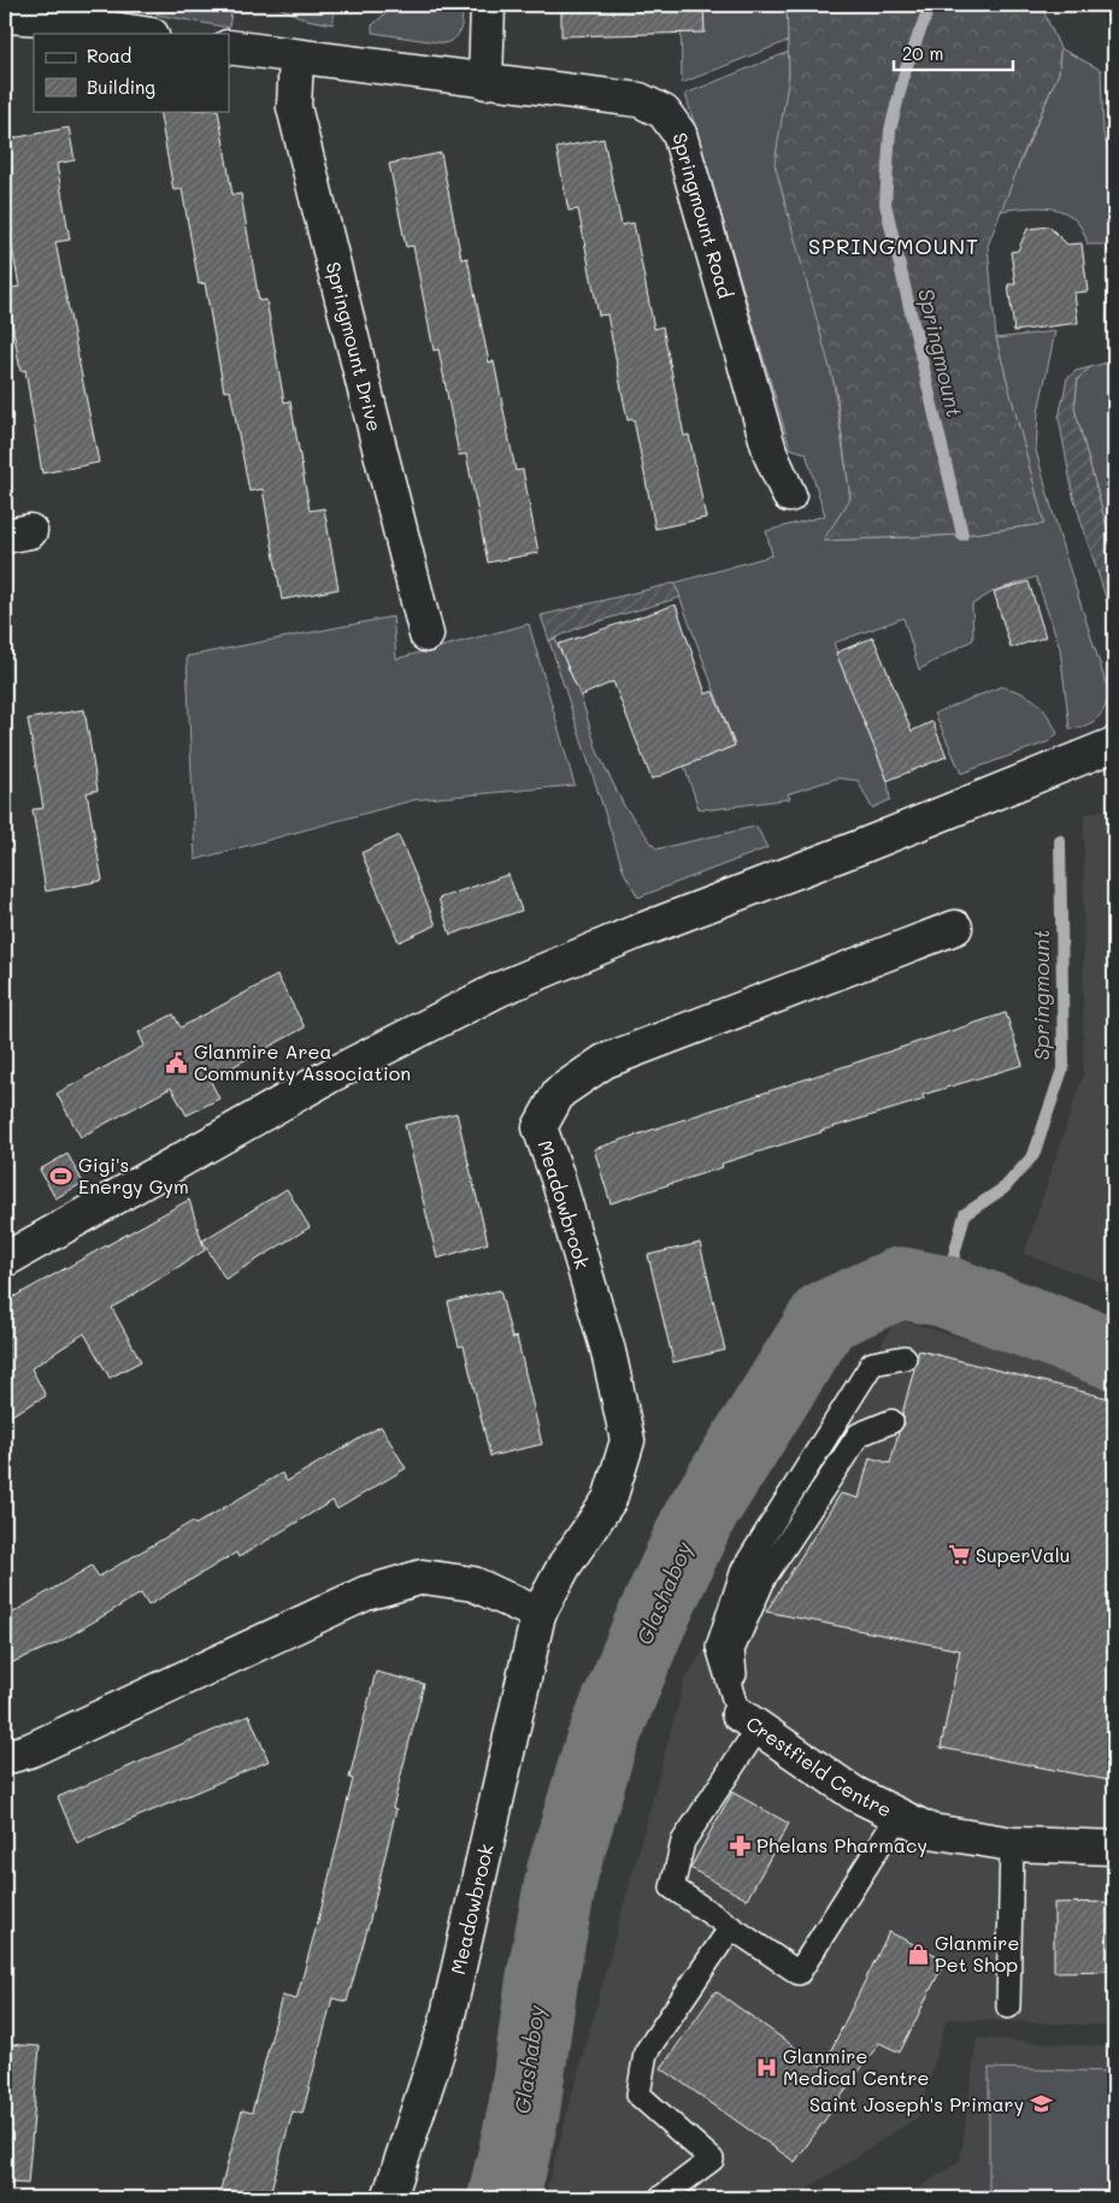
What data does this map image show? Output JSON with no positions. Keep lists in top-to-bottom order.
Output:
{
  "streets": {
    "street": [
      "Springmount Road",
      "Springmount Drive",
      "Meadowbrook",
      "Crestfield Centre"
    ]
  },
  "crossings": [
    ["Springmount Road", "Springmount Drive"]
  ],
  "districts": ["SPRINGMOUNT"],
  "water": ["Springmount", "Glashaboy"],
  "places": {
    "public building": ["Glanmire Area Community Association"],
    "sports": ["Gigi's Energy Gym"],
    "supermarket": ["SuperValu"],
    "pharmacy": ["Phelans Pharmacy"],
    "shop": ["Glanmire Pet Shop"],
    "hospital": ["Glanmire Medical Centre"],
    "school or university": ["Saint Joseph's Primary"]
  },
  "legend": ["Road", "Building"],
  "scale_bar": "20 m"
}
